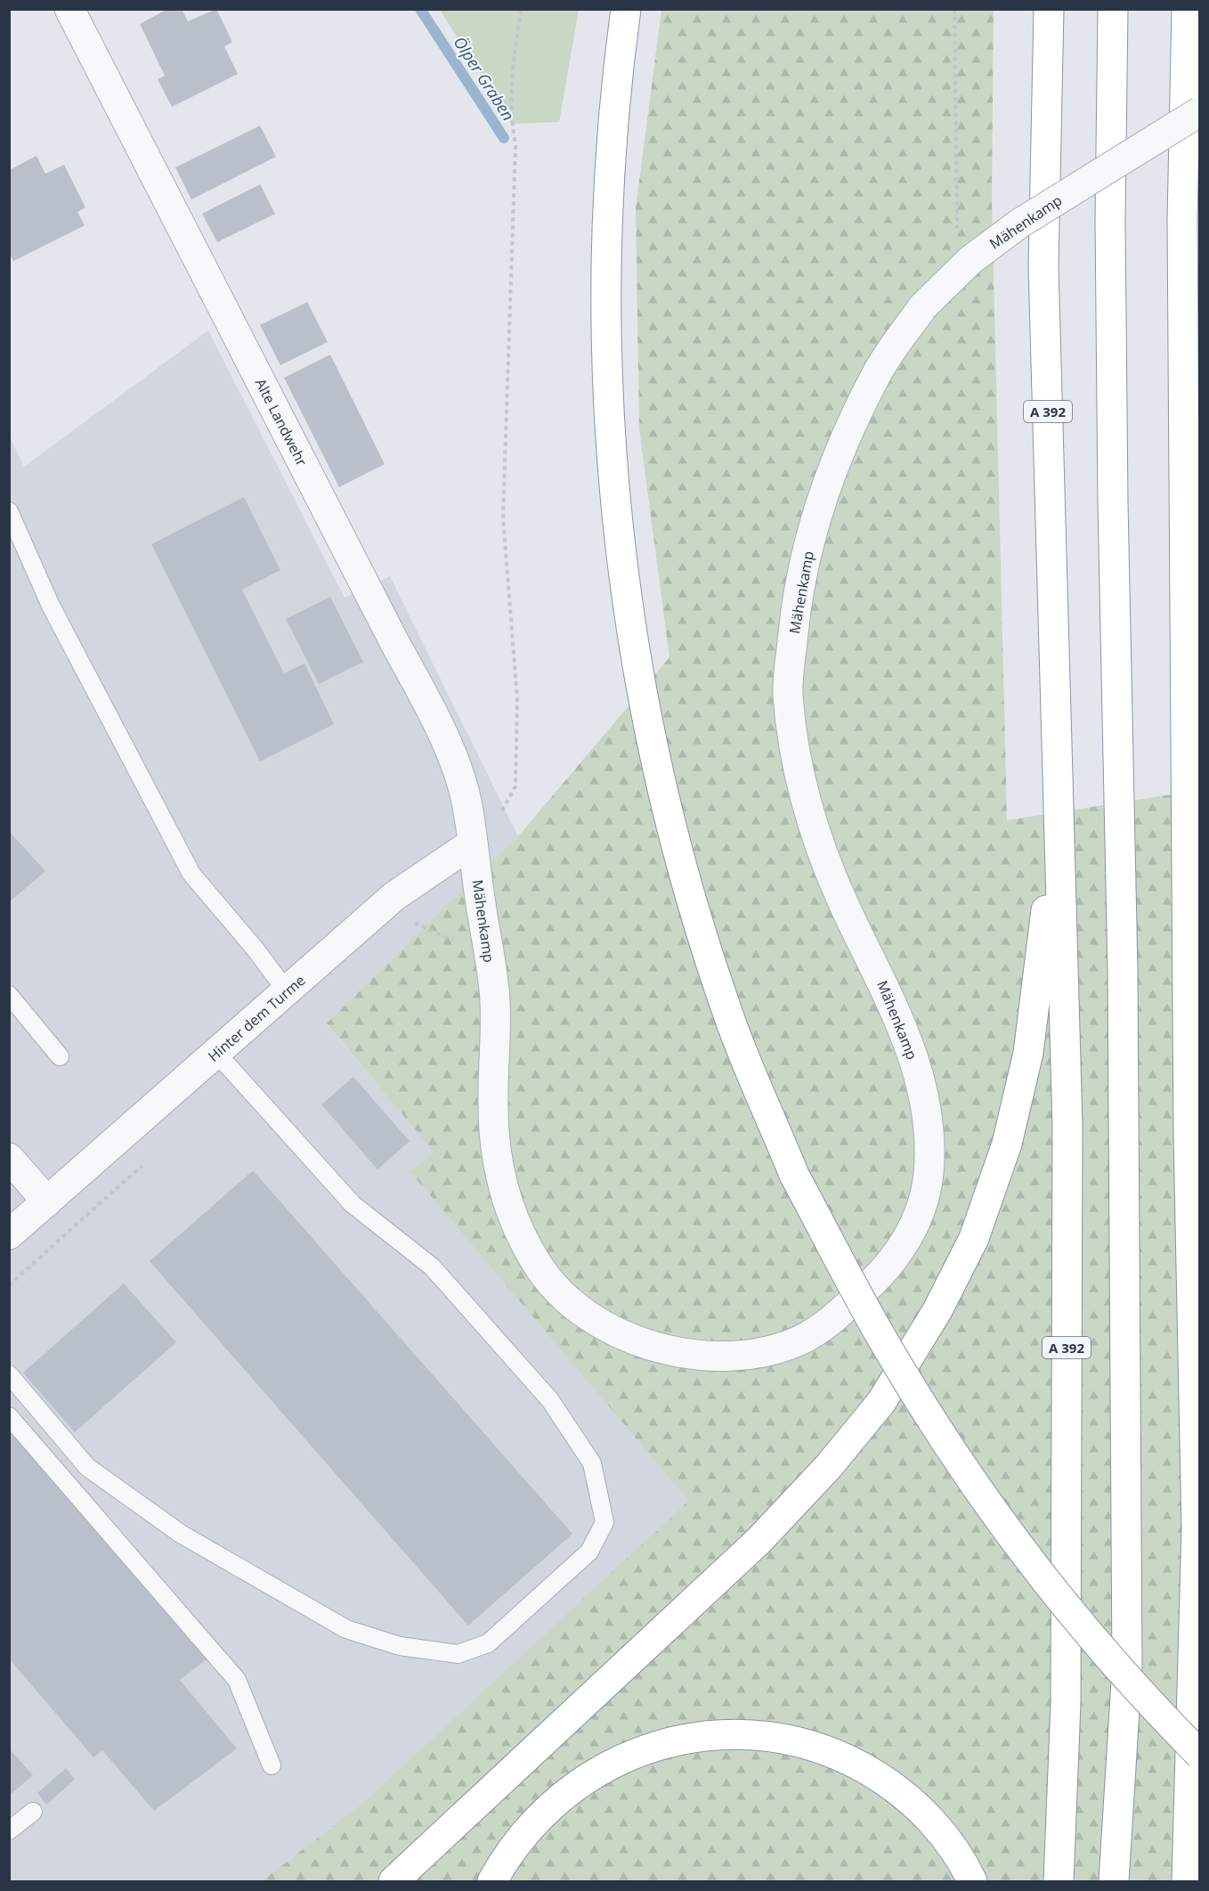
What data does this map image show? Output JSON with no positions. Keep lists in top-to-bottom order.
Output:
{
  "streets": {
    "highway": ["A 392"],
    "street": ["Mähenkamp", "Alte Landwehr", "Hinter dem Turme"]
  },
  "crossings": [
    ["Mähenkamp", "Alte Landwehr"],
    ["Mähenkamp", "Hinter dem Turme"],
    ["Alte Landwehr", "Hinter dem Turme"]
  ],
  "water": ["Ölper Graben"]
}
